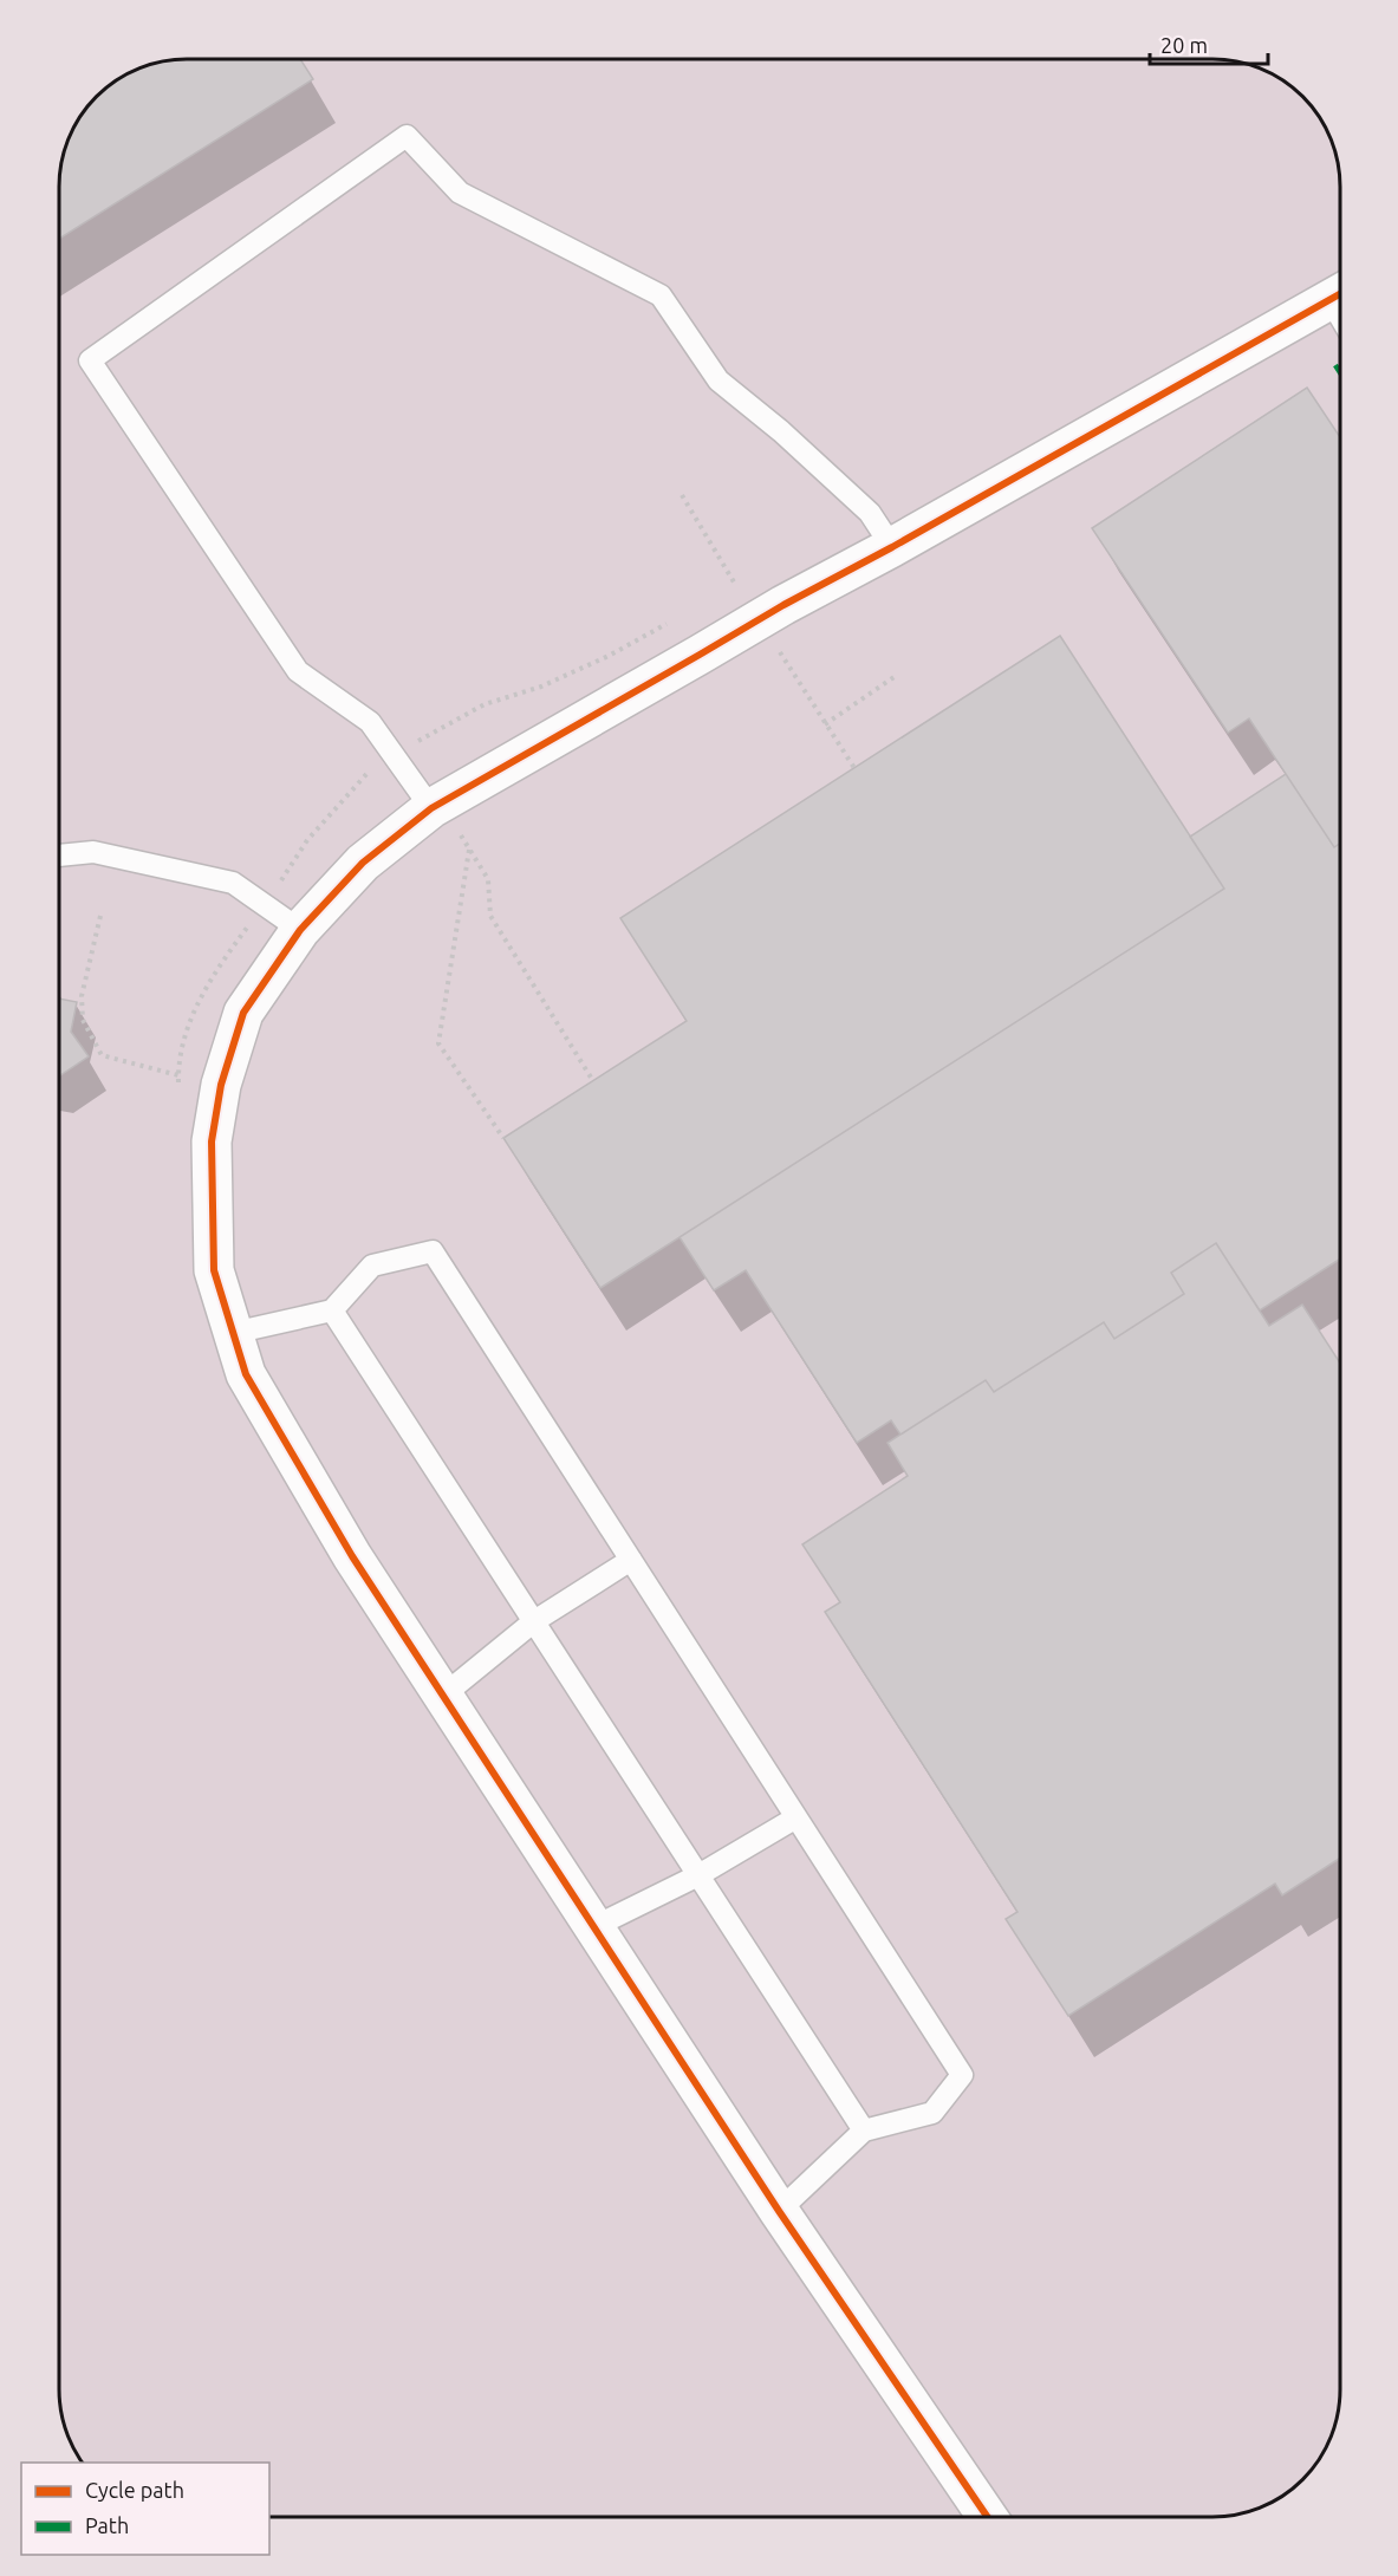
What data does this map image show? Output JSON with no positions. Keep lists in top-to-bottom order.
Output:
{
  "legend": ["Cycle path", "Path"],
  "scale_bar": "20 m"
}
